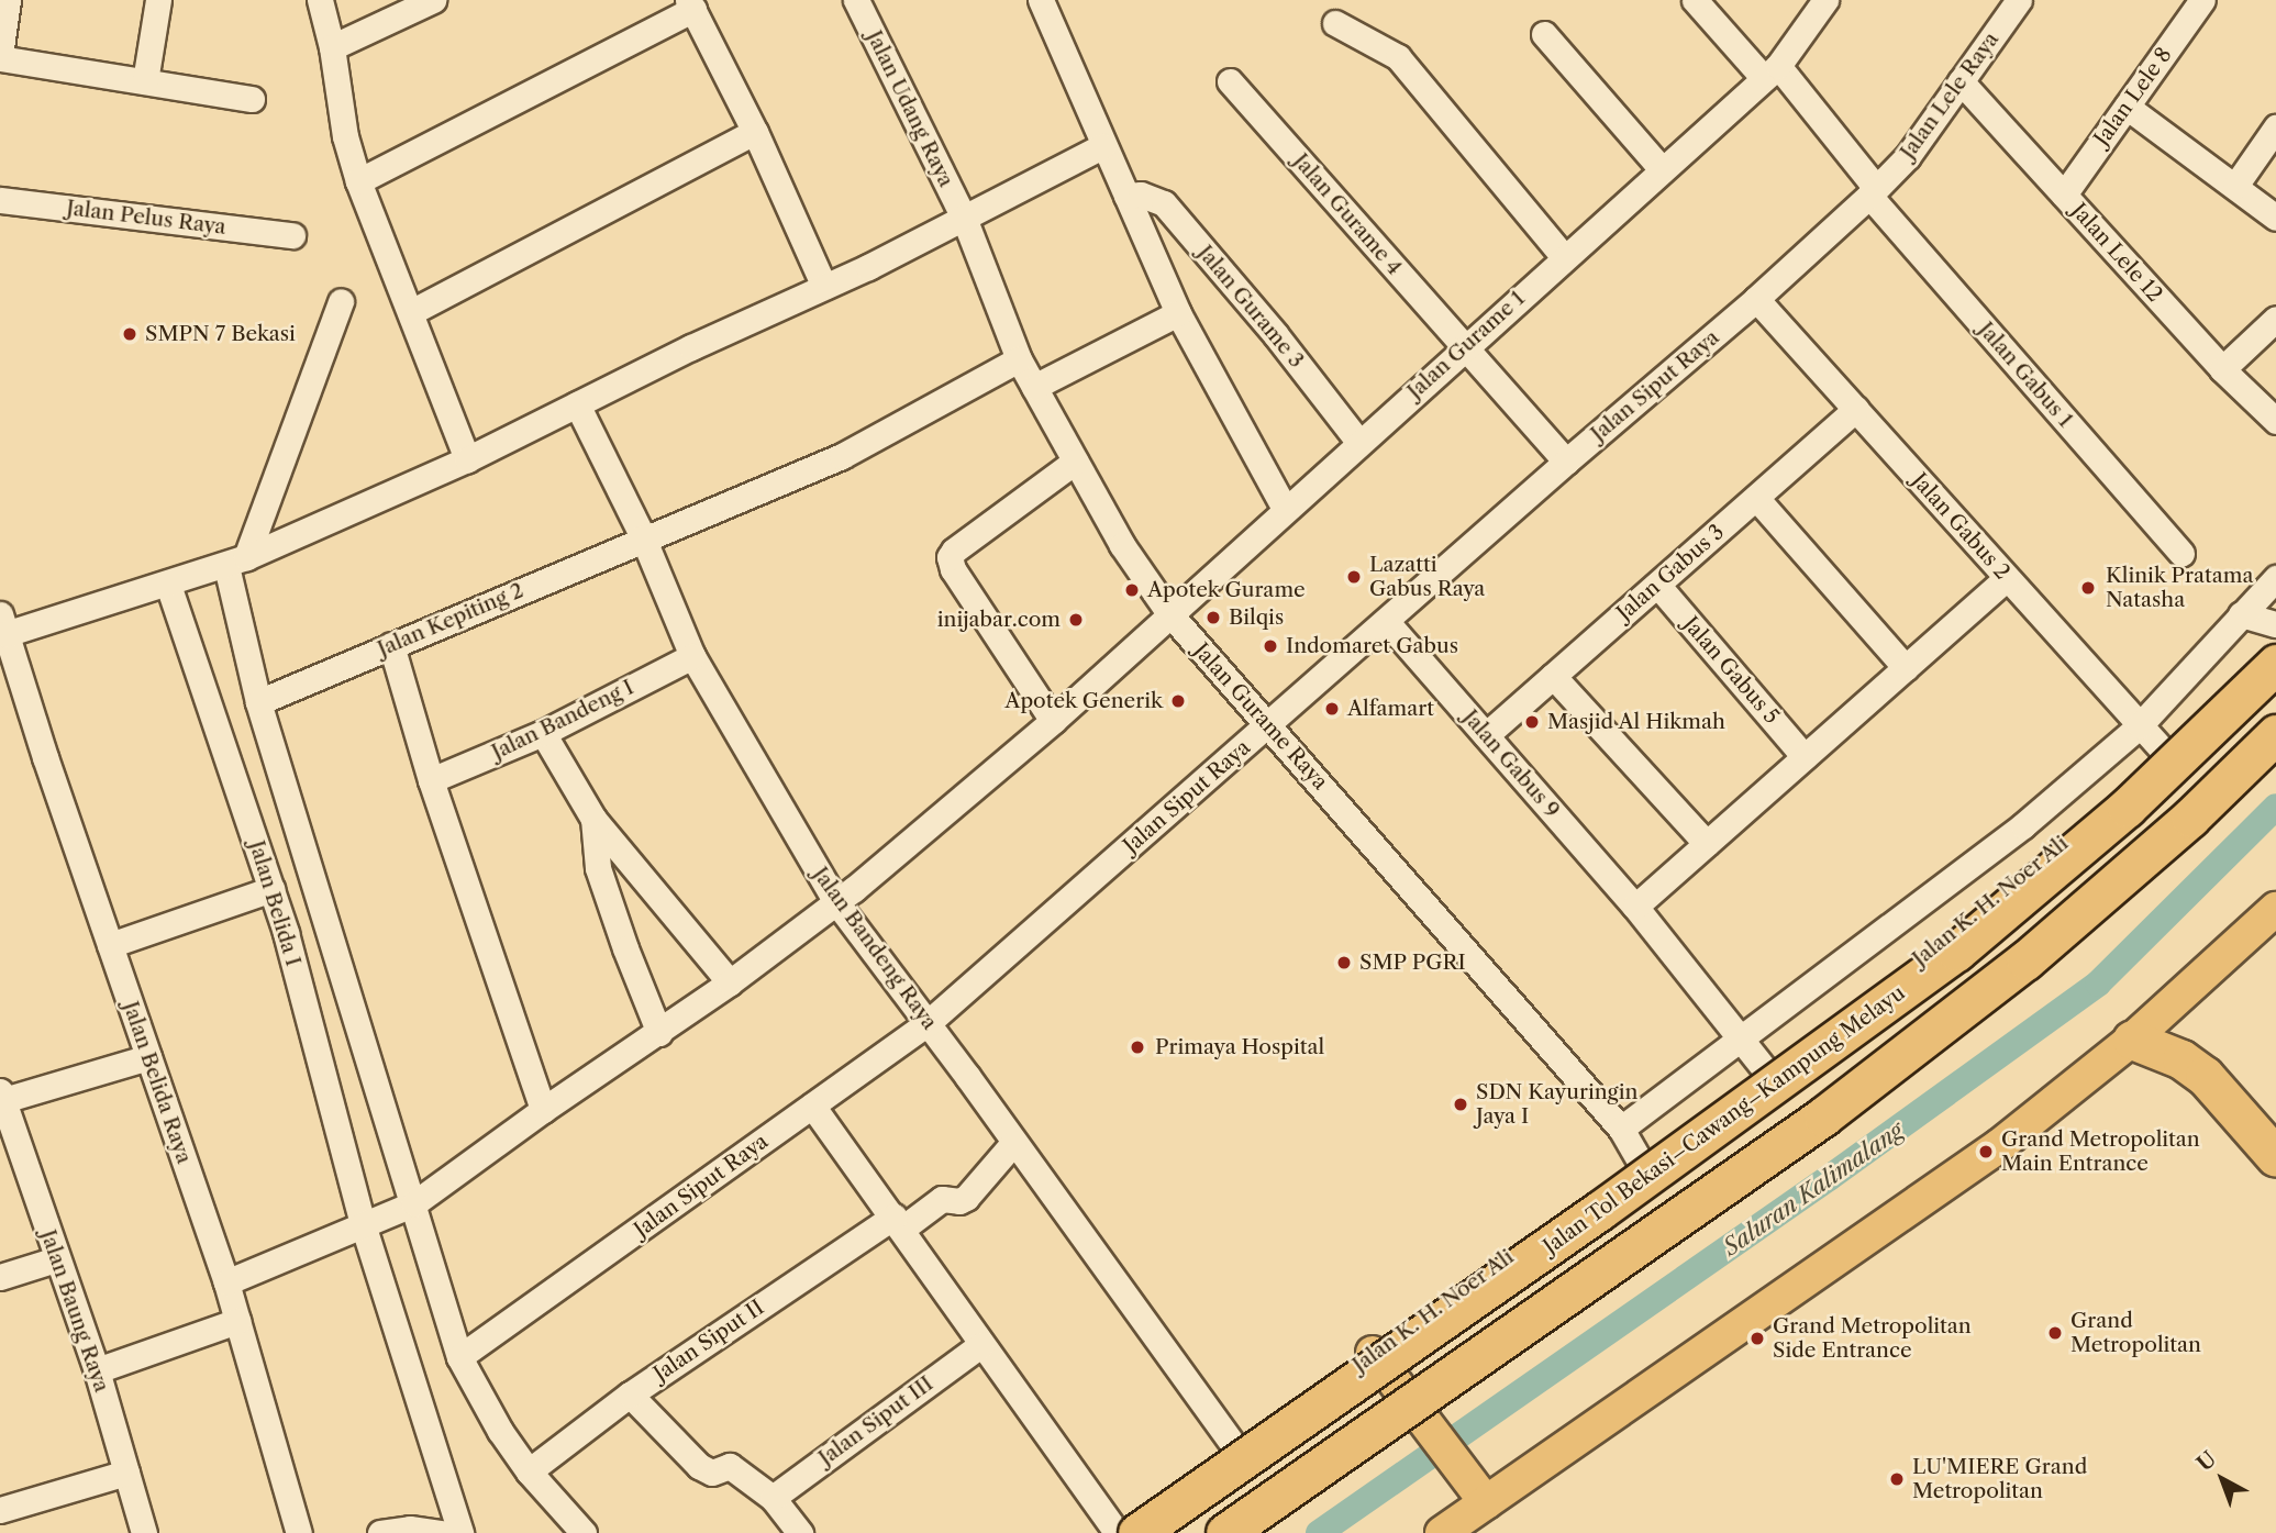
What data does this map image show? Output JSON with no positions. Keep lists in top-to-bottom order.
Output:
{
  "streets": {
    "highway": ["Jalan Tol Bekasi–Cawang–Kampung Melayu"],
    "main road": ["Jalan K. H. Noer Ali"],
    "street": [
      "Jalan Lele Raya",
      "Jalan Lele 8",
      "Jalan Udang Raya",
      "Jalan Gurame 4",
      "Jalan Pelus Raya",
      "Jalan Lele 12",
      "Jalan Gurame 3",
      "Jalan Gurame 1",
      "Jalan Gabus 1",
      "Jalan Siput Raya",
      "Jalan Gabus 2",
      "Jalan Gabus 3",
      "Jalan Kepiting 2",
      "Jalan Gabus 5",
      "Jalan Gurame Raya",
      "Jalan Bandeng I",
      "Jalan Gabus 9",
      "Jalan Belida I",
      "Jalan Bandeng Raya",
      "Jalan Belida Raya",
      "Jalan Baung Raya",
      "Jalan Siput II",
      "Jalan Siput III"
    ]
  },
  "crossings": [
    ["Jalan Lele Raya", "Jalan Lele 12"],
    ["Jalan Lele Raya", "Jalan Gabus 1"],
    ["Jalan Lele Raya", "Jalan Siput Raya"],
    ["Jalan Lele 8", "Jalan Lele 12"],
    ["Jalan Udang Raya", "Jalan Gurame Raya"],
    ["Jalan Gurame 4", "Jalan Gurame 1"],
    ["Jalan Gurame 4", "Jalan Siput Raya"],
    ["Jalan Gurame 3", "Jalan Gurame 1"],
    ["Jalan Gurame 1", "Jalan Gabus 1"],
    ["Jalan Gurame 1", "Jalan Gurame Raya"],
    ["Jalan Gurame 1", "Jalan Belida I"],
    ["Jalan Gurame 1", "Jalan Bandeng Raya"],
    ["Jalan Gurame 1", "Jalan Belida Raya"],
    ["Jalan Gabus 1", "Jalan Siput Raya"],
    ["Jalan Siput Raya", "Jalan Gabus 2"],
    ["Jalan Siput Raya", "Jalan Gurame Raya"],
    ["Jalan Siput Raya", "Jalan Gabus 9"],
    ["Jalan Siput Raya", "Jalan Bandeng Raya"],
    ["Jalan Gabus 2", "Jalan Gabus 3"],
    ["Jalan Gabus 2", "Jalan K. H. Noer Ali"],
    ["Jalan Gabus 3", "Jalan Gabus 5"],
    ["Jalan Gabus 3", "Jalan Gabus 9"],
    ["Jalan Kepiting 2", "Jalan Gurame Raya"],
    ["Jalan Kepiting 2", "Jalan Bandeng Raya"],
    ["Jalan Gurame Raya", "Jalan K. H. Noer Ali"],
    ["Jalan Bandeng I", "Jalan Bandeng Raya"],
    ["Jalan Gabus 9", "Jalan K. H. Noer Ali"],
    ["Jalan K. H. Noer Ali", "Jalan Bandeng Raya"],
    ["Jalan Bandeng Raya", "Jalan Siput II"]
  ],
  "water": ["Saluran Kalimalang"],
  "places": [
    "SMPN 7 Bekasi",
    "Lazatti Gabus Raya",
    "Klinik Pratama Natasha",
    "Apotek Gurame",
    "Bilqis",
    "inijabar.com",
    "Indomaret Gabus",
    "Apotek Generik",
    "Alfamart",
    "Masjid Al Hikmah",
    "SMP PGRI",
    "Primaya Hospital",
    "SDN Kayuringin Jaya I",
    "Grand Metropolitan Main Entrance",
    "Grand Metropolitan",
    "Grand Metropolitan Side Entrance",
    "LU'MIERE Grand Metropolitan"
  ],
  "north": "top left"
}
